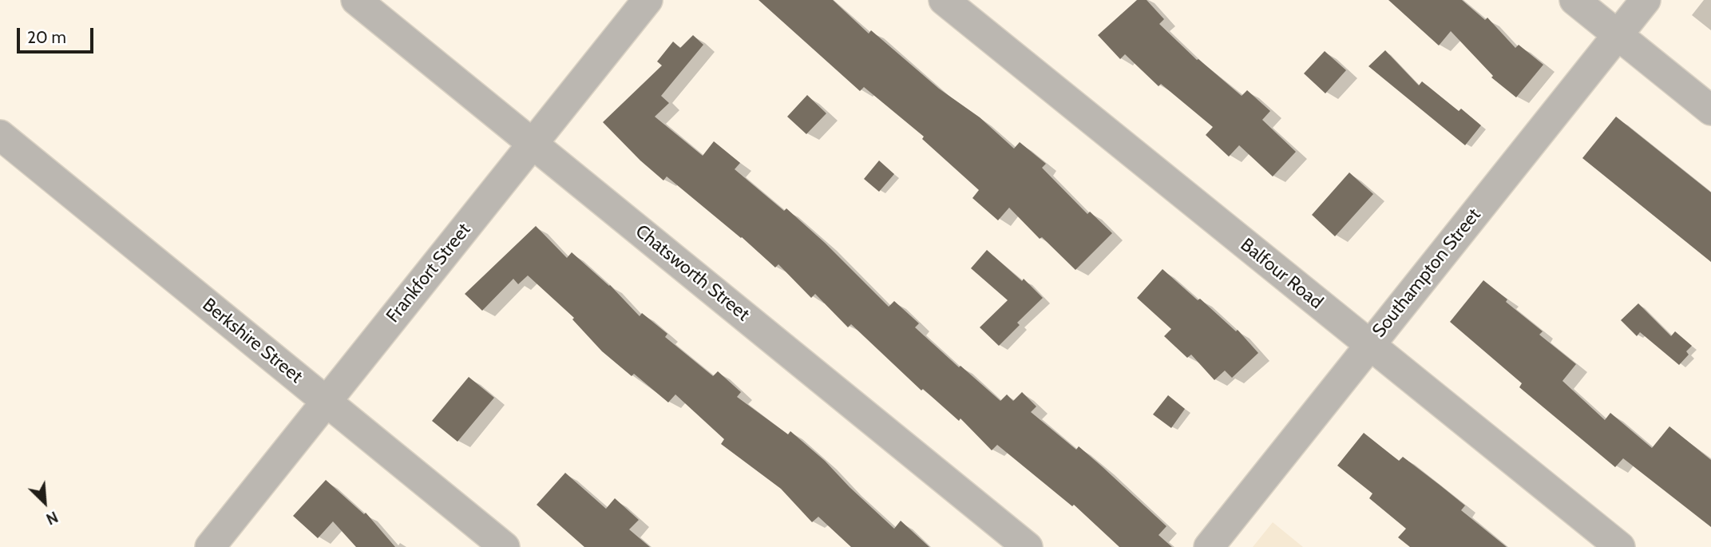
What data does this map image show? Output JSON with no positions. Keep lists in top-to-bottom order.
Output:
{
  "streets": {
    "street": [
      "Frankfort Street",
      "Chatsworth Street",
      "Southampton Street",
      "Balfour Road",
      "Berkshire Street"
    ]
  },
  "crossings": [
    ["Frankfort Street", "Chatsworth Street"],
    ["Frankfort Street", "Berkshire Street"],
    ["Southampton Street", "Balfour Road"]
  ],
  "scale_bar": "20 m",
  "north": "bottom right"
}
